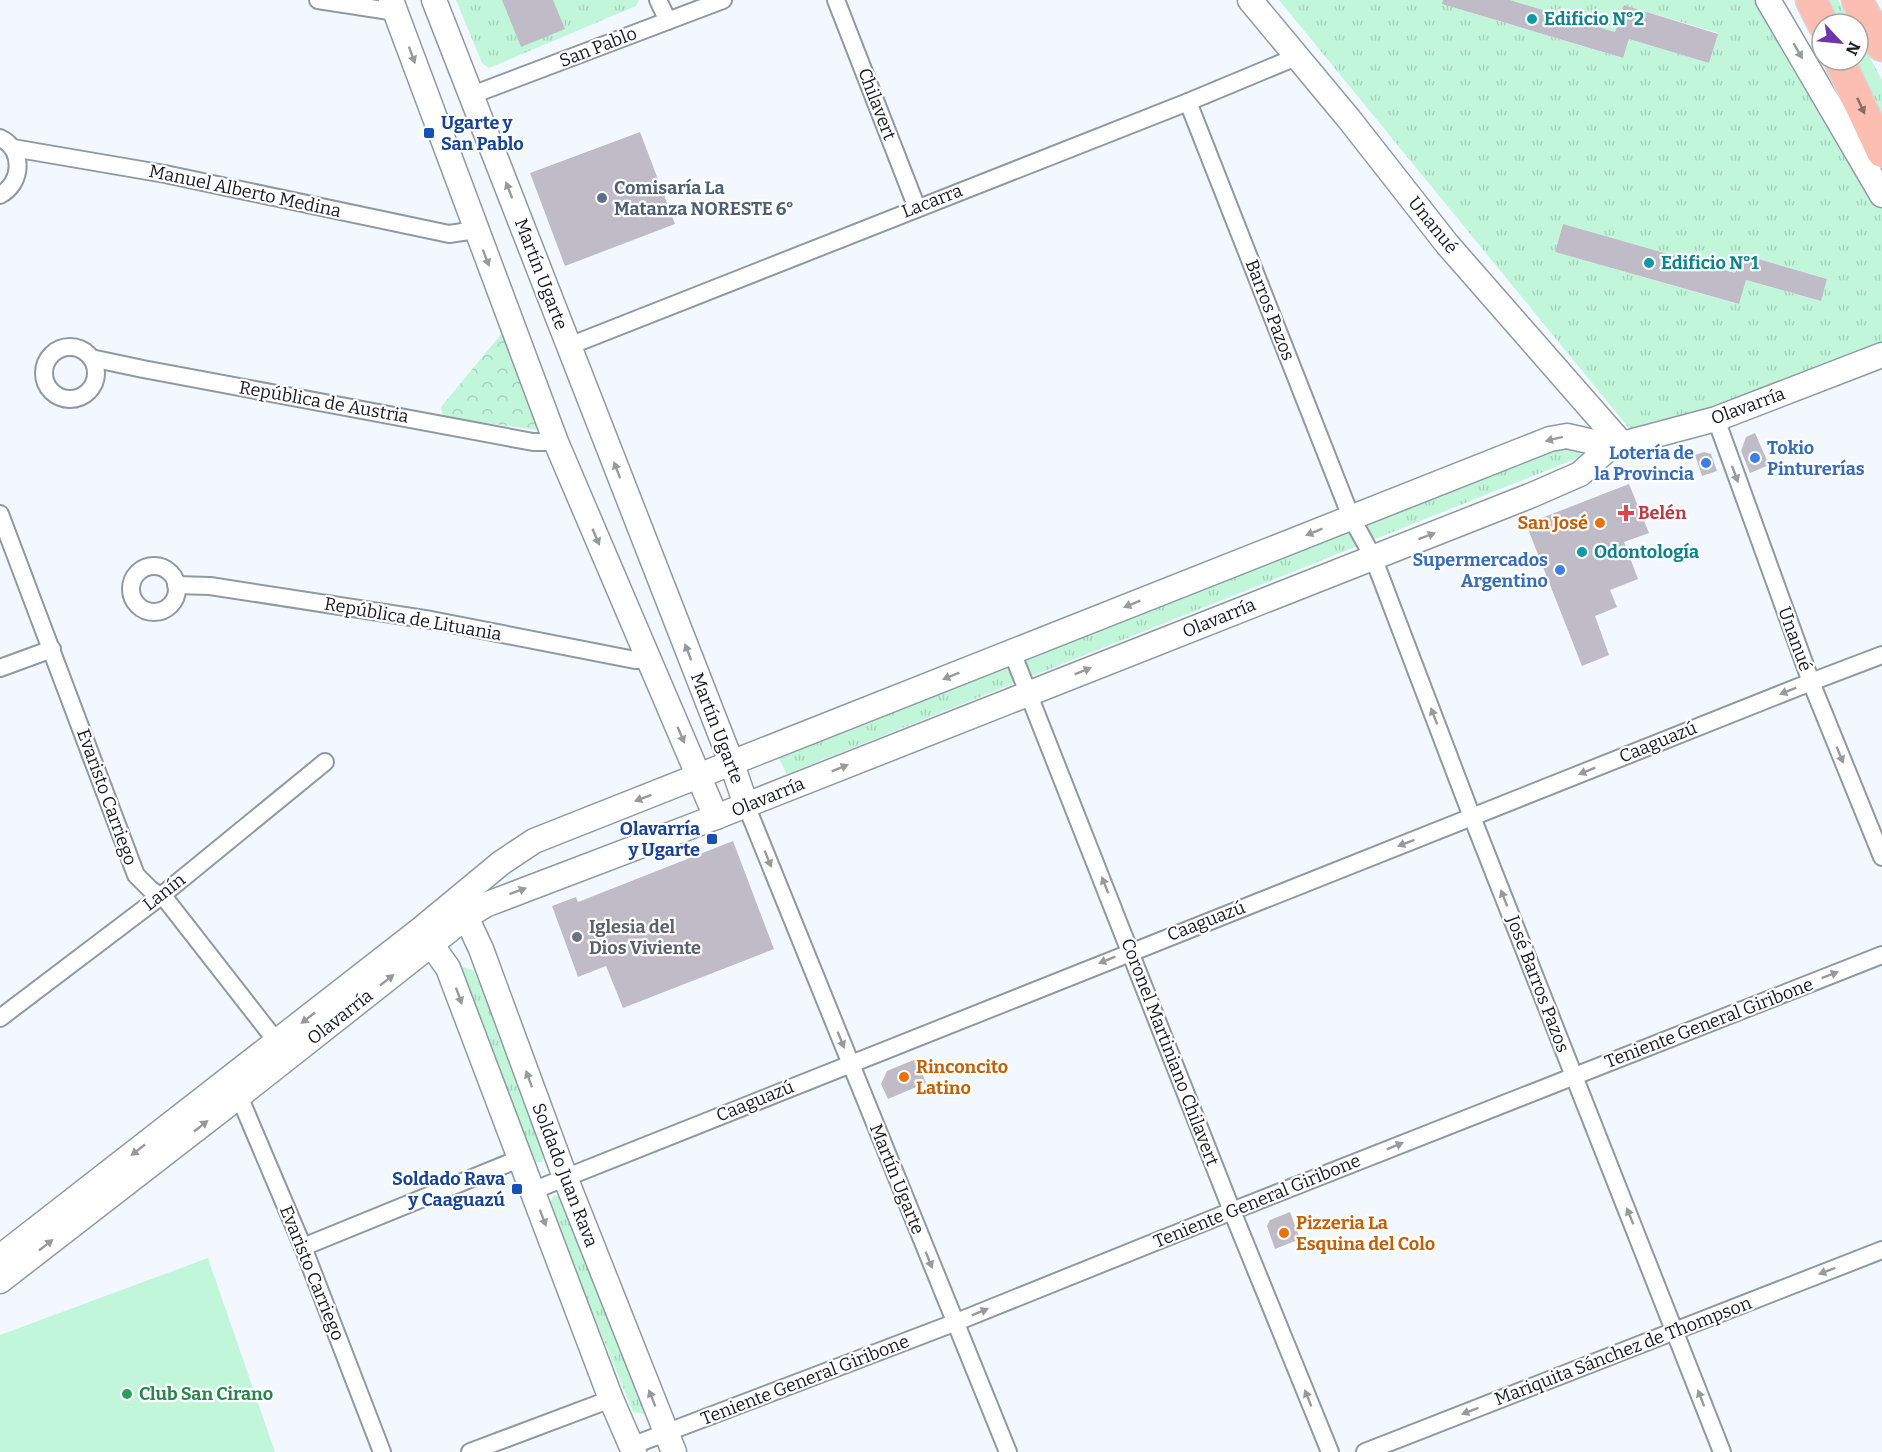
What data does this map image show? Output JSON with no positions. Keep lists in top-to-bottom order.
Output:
{
  "streets": {
    "street": [
      "San Pablo",
      "Chilavert",
      "Manuel Alberto Medina",
      "Lacarra",
      "Unanué",
      "Martín Ugarte",
      "Barros Pazos",
      "República de Austria",
      "Olavarría",
      "República de Lituania",
      "Caaguazú",
      "Evaristo Carriego",
      "Lanín",
      "José Barros Pazos",
      "Teniente General Giribone",
      "Coronel Martiniano Chilavert",
      "Soldado Juan Rava",
      "Mariquita Sánchez de Thompson"
    ]
  },
  "crossings": [
    ["San Pablo", "Martín Ugarte"],
    ["Chilavert", "Lacarra"],
    ["Manuel Alberto Medina", "Martín Ugarte"],
    ["Lacarra", "Unanué"],
    ["Lacarra", "Martín Ugarte"],
    ["Lacarra", "Barros Pazos"],
    ["Unanué", "Olavarría"],
    ["Unanué", "Caaguazú"],
    ["Martín Ugarte", "República de Austria"],
    ["Martín Ugarte", "Olavarría"],
    ["Martín Ugarte", "República de Lituania"],
    ["Martín Ugarte", "Caaguazú"],
    ["Martín Ugarte", "Teniente General Giribone"],
    ["Barros Pazos", "Olavarría"],
    ["Barros Pazos", "José Barros Pazos"],
    ["Olavarría", "Evaristo Carriego"],
    ["Olavarría", "José Barros Pazos"],
    ["Olavarría", "Coronel Martiniano Chilavert"],
    ["Olavarría", "Soldado Juan Rava"],
    ["Caaguazú", "José Barros Pazos"],
    ["Caaguazú", "Coronel Martiniano Chilavert"],
    ["Caaguazú", "Soldado Juan Rava"],
    ["Evaristo Carriego", "Lanín"],
    ["José Barros Pazos", "Teniente General Giribone"],
    ["José Barros Pazos", "Mariquita Sánchez de Thompson"],
    ["Teniente General Giribone", "Coronel Martiniano Chilavert"],
    ["Teniente General Giribone", "Soldado Juan Rava"]
  ],
  "one_way": [
    "Unanué",
    "Caaguazú",
    "José Barros Pazos",
    "Teniente General Giribone",
    "Coronel Martiniano Chilavert",
    "Mariquita Sánchez de Thompson"
  ],
  "places": {
    "other": [
      "Edificio N°2",
      "Comisaría La Matanza NORESTE 6°",
      "Edificio N°1",
      "Tokio Pinturerías",
      "Lotería de la Provincia",
      "San José",
      "Odontología",
      "Supermercados Argentino",
      "Iglesia del Dios Viviente",
      "Rinconcito Latino",
      "Pizzeria La Esquina del Colo",
      "Club San Cirano"
    ],
    "transit": ["Ugarte y San Pablo", "Olavarría y Ugarte", "Soldado Rava y Caaguazú"],
    "health": ["Belén"]
  },
  "north": "bottom right"
}
